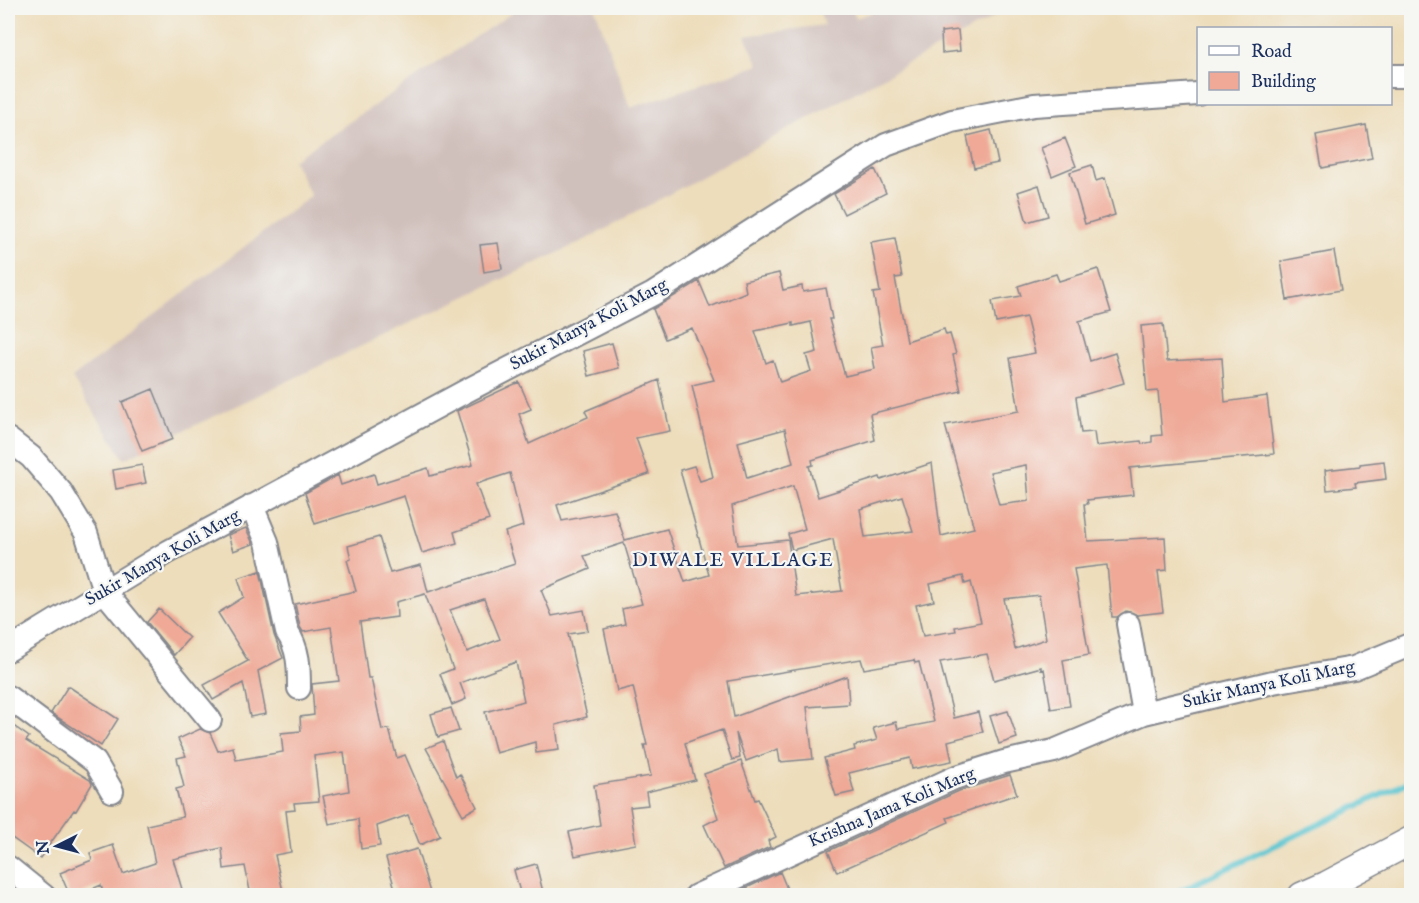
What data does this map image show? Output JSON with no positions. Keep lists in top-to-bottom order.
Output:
{
  "streets": {
    "street": ["Sukir Manya Koli Marg", "Krishna Jama Koli Marg"]
  },
  "crossings": [
    ["Sukir Manya Koli Marg", "Krishna Jama Koli Marg"]
  ],
  "districts": ["DIWALE VILLAGE"],
  "legend": ["Road", "Building"],
  "north": "left"
}
